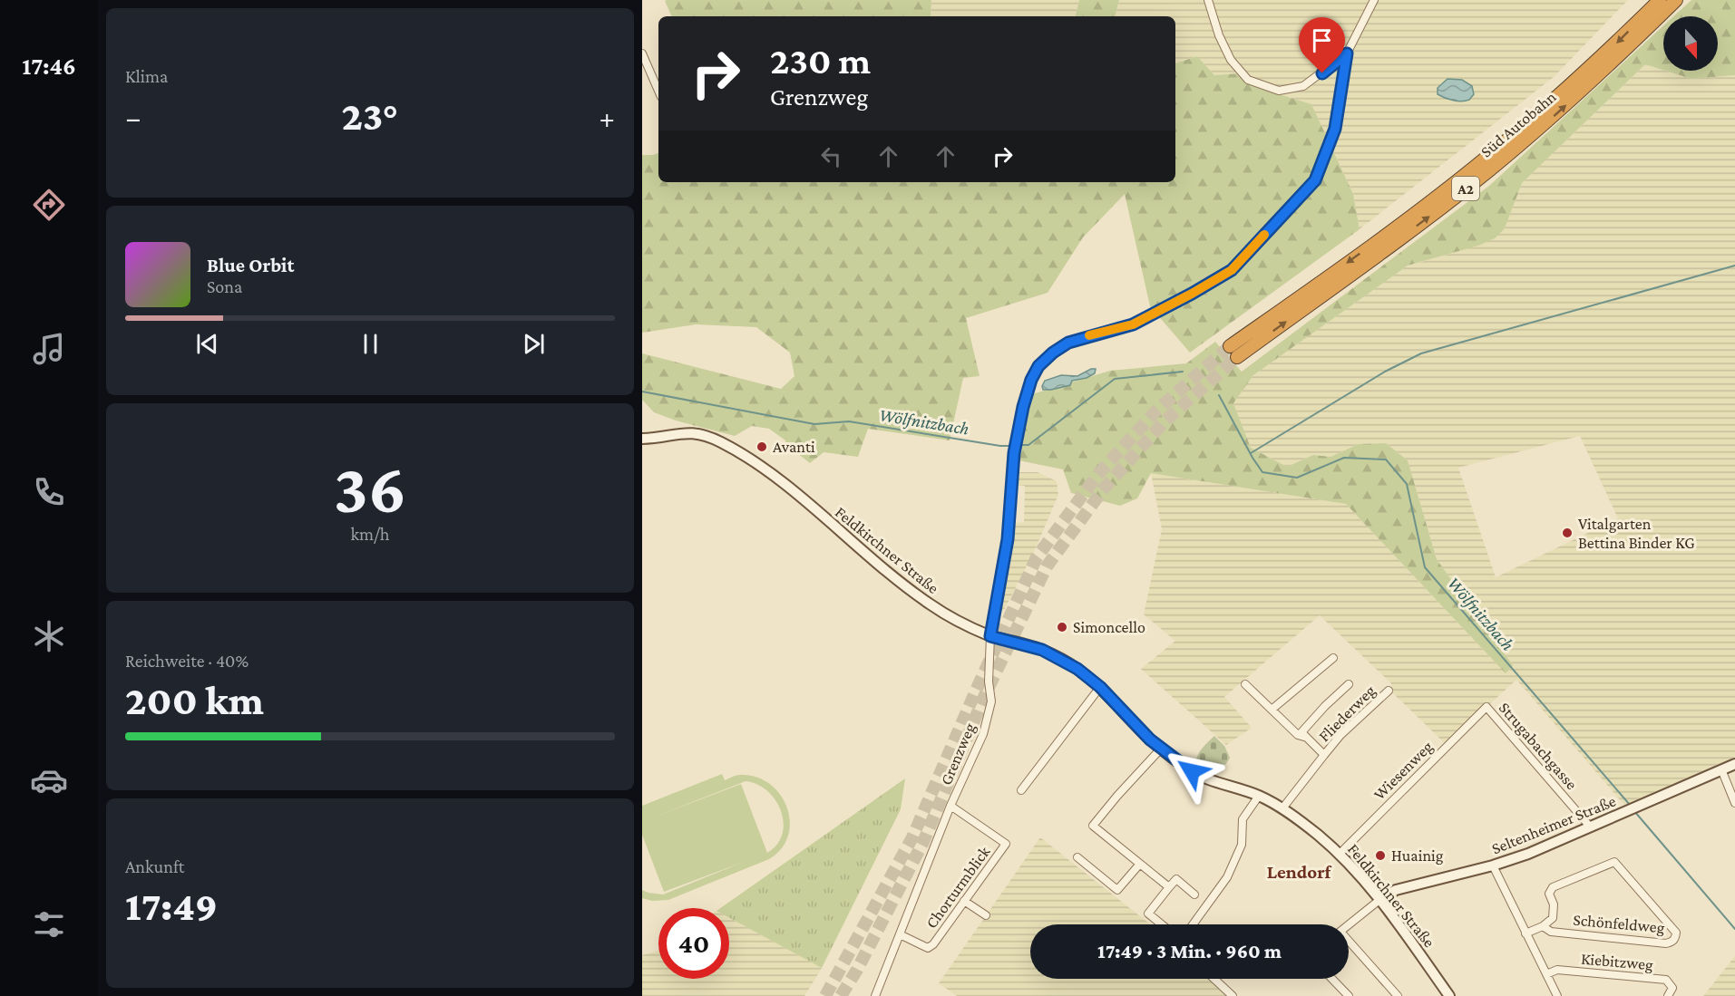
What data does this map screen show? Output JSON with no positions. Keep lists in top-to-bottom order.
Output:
{
  "streets": {
    "highway": ["Süd Autobahn", "A2"],
    "street": [
      "Feldkirchner Straße",
      "Fliederweg",
      "Strugabachgasse",
      "Grenzweg",
      "Wiesenweg",
      "Seltenheimer Straße",
      "Chorturmblick",
      "Schönfeldweg",
      "Kiebitzweg"
    ]
  },
  "crossings": [
    ["Feldkirchner Straße", "Fliederweg"],
    ["Feldkirchner Straße", "Grenzweg"],
    ["Feldkirchner Straße", "Wiesenweg"],
    ["Feldkirchner Straße", "Seltenheimer Straße"],
    ["Strugabachgasse", "Wiesenweg"],
    ["Strugabachgasse", "Seltenheimer Straße"],
    ["Grenzweg", "Chorturmblick"]
  ],
  "districts": ["Lendorf"],
  "water": ["Wölfnitzbach"],
  "places": [
    "Avanti",
    "Vitalgarten Bettina Binder KG",
    "Simoncello",
    "Huainig"
  ],
  "north": "bottom",
  "page": {
    "tabs": "17:46",
    "tile": [
      "Klima",
      ["36", "km/h"],
      ["Reichweite · 40%", "200 km"],
      ["Ankunft", "17:49"]
    ],
    "turn": ["230 m", "Grenzweg"],
    "heat": ["−", "23°", "+"],
    "song": ["Blue Orbit", "Sona"],
    "limit": "40",
    "trip": "17:49 · 3 Min. · 960 m"
  }
}
